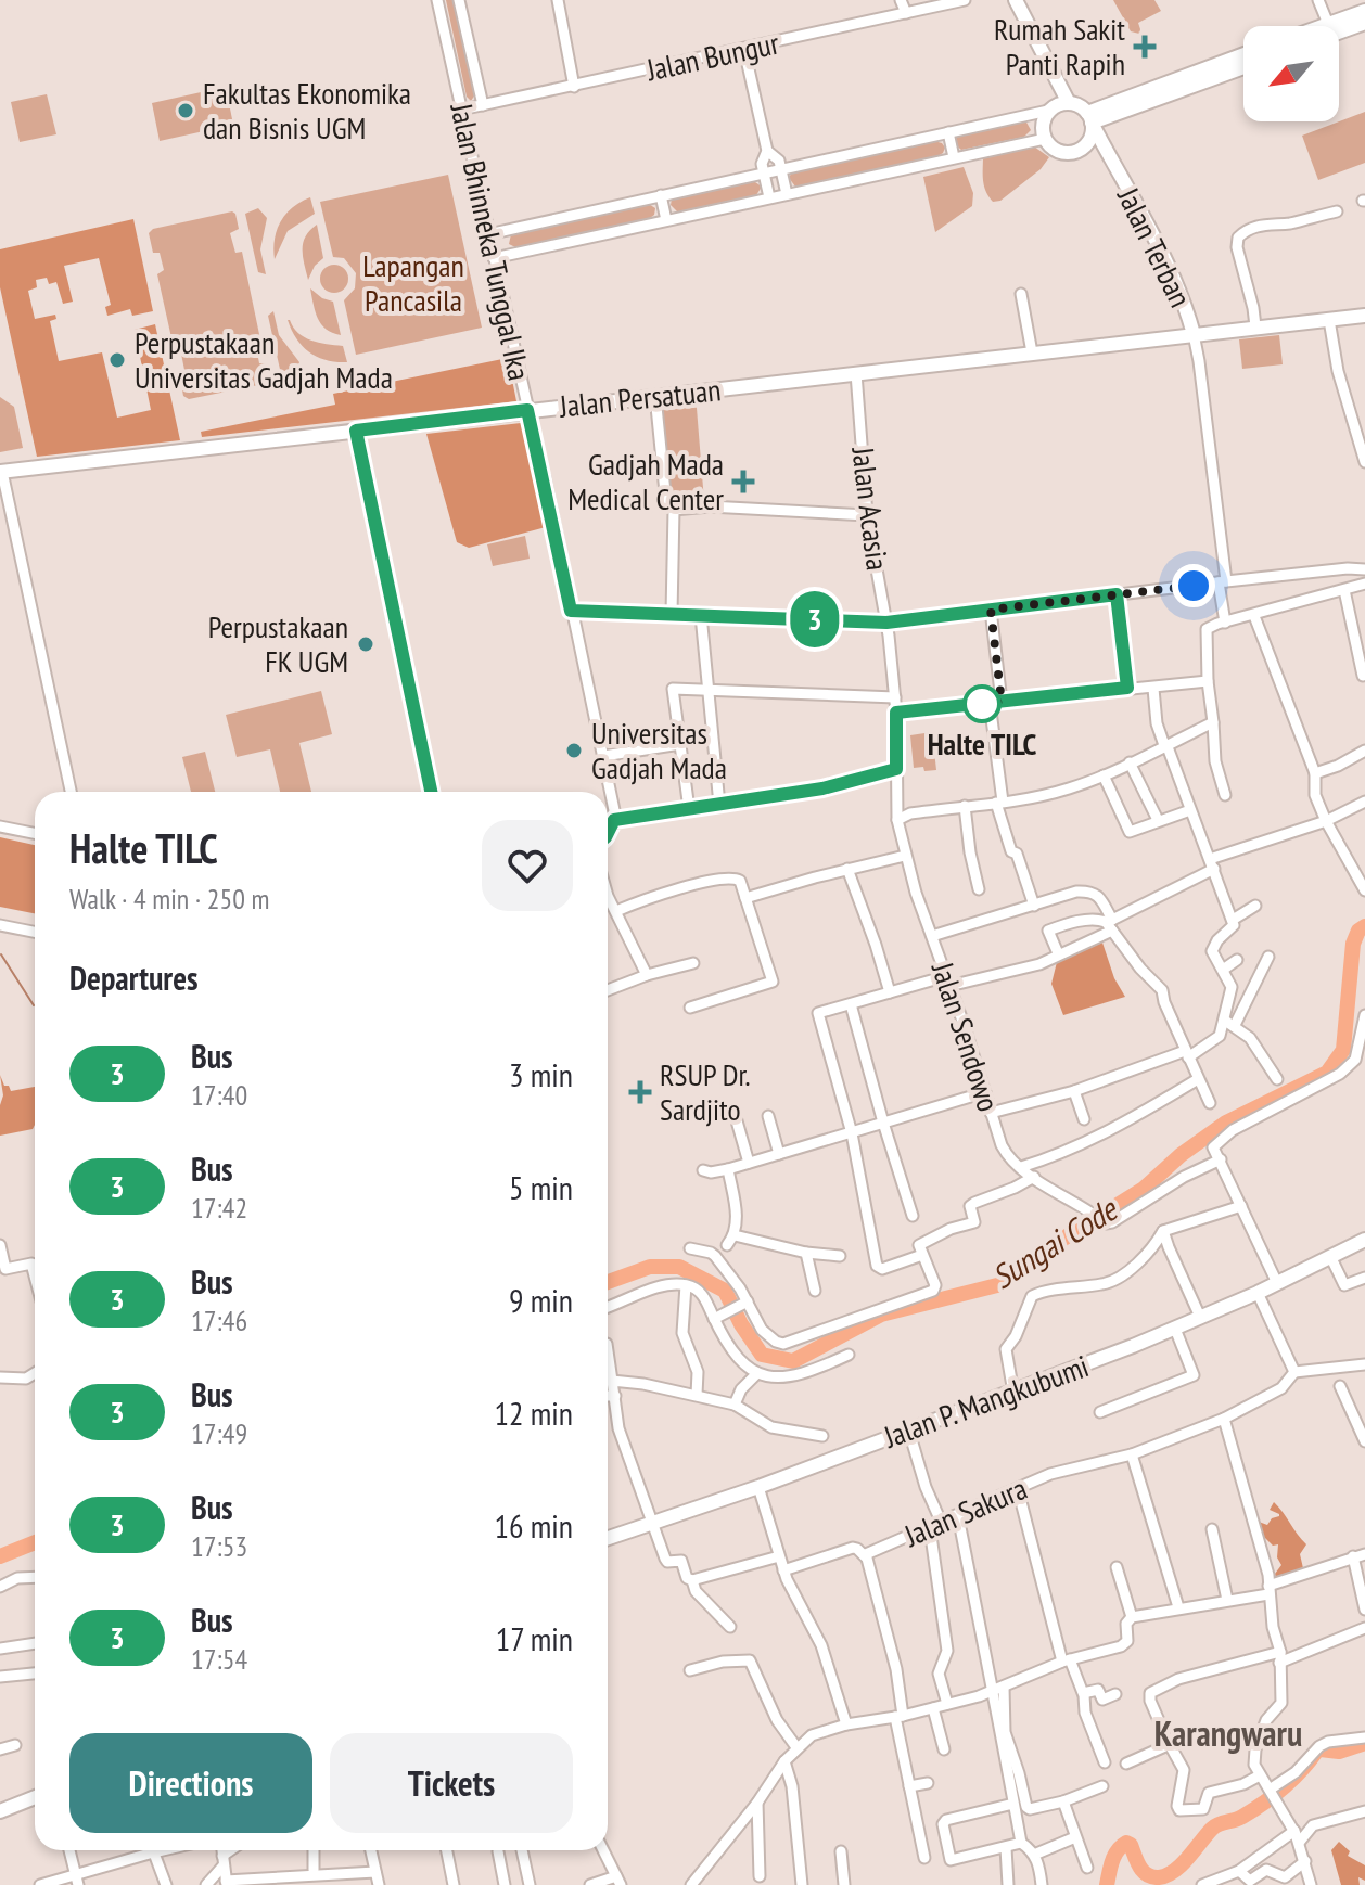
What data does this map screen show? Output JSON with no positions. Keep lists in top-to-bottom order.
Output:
{
  "streets": {
    "main road": ["Jalan Terban", "Jalan Persatuan", "Jalan P. Mangkubumi"],
    "street": [
      "Jalan Bungur",
      "Jalan Bhinneka Tunggal Ika",
      "Jalan Acasia",
      "Jalan Sendowo",
      "Jalan Sakura"
    ]
  },
  "crossings": [
    ["Jalan Bungur", "Jalan Bhinneka Tunggal Ika"],
    ["Jalan Bhinneka Tunggal Ika", "Jalan Persatuan"],
    ["Jalan Terban", "Jalan Persatuan"],
    ["Jalan Persatuan", "Jalan Acasia"],
    ["Jalan Acasia", "Jalan Sendowo"]
  ],
  "districts": ["Karangwaru"],
  "water": ["Sungai Code"],
  "parks": ["Lapangan Pancasila"],
  "places": {
    "health": ["Rumah Sakit Panti Rapih", "Gadjah Mada Medical Center", "RSUP Dr. Sardjito"],
    "other": [
      "Fakultas Ekonomika dan Bisnis UGM",
      "Perpustakaan Universitas Gadjah Mada",
      "Perpustakaan FK UGM",
      "Halte TILC",
      "Universitas Gadjah Mada"
    ]
  },
  "lines": ["bus line 3"],
  "north": "bottom left",
  "page": {
    "on_map": "3",
    "heading": [
      ["Halte TILC", "Walk · 4 min · 250 m"],
      "Departures"
    ],
    "list": [
      {
        "mark": "3",
        "name": "Bus",
        "note": "17:40",
        "value": "3 min"
      },
      {
        "mark": "3",
        "name": "Bus",
        "note": "17:42",
        "value": "5 min"
      },
      {
        "mark": "3",
        "name": "Bus",
        "note": "17:46",
        "value": "9 min"
      },
      {
        "mark": "3",
        "name": "Bus",
        "note": "17:49",
        "value": "12 min"
      },
      {
        "mark": "3",
        "name": "Bus",
        "note": "17:53",
        "value": "16 min"
      },
      {
        "mark": "3",
        "name": "Bus",
        "note": "17:54",
        "value": "17 min"
      }
    ],
    "buttons": ["Directions", "Tickets"]
  }
}
